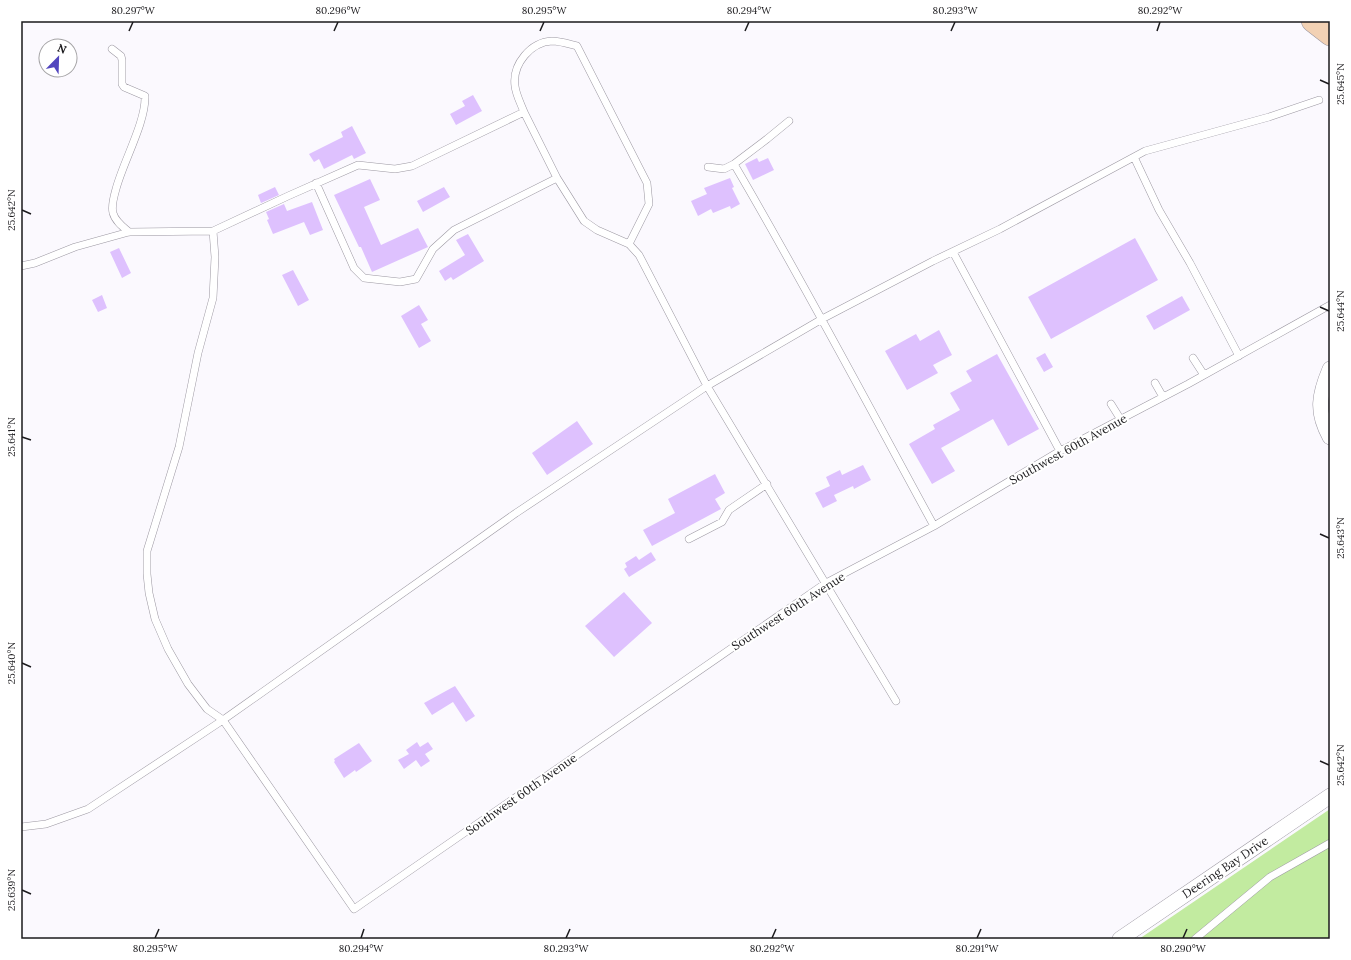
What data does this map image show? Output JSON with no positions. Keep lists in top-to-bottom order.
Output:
{
  "streets": {
    "street": ["Deering Bay Drive"],
    "lane": ["Southwest 60th Avenue"]
  },
  "north": "top right",
  "coordinates": [
    "80.297°W",
    "80.296°W",
    "80.295°W",
    "80.294°W",
    "80.293°W",
    "80.292°W",
    "25.645°N",
    "25.642°N",
    "25.644°N",
    "25.641°N",
    "25.643°N",
    "25.640°N",
    "25.639°N",
    "80.291°W",
    "80.290°W"
  ]
}
